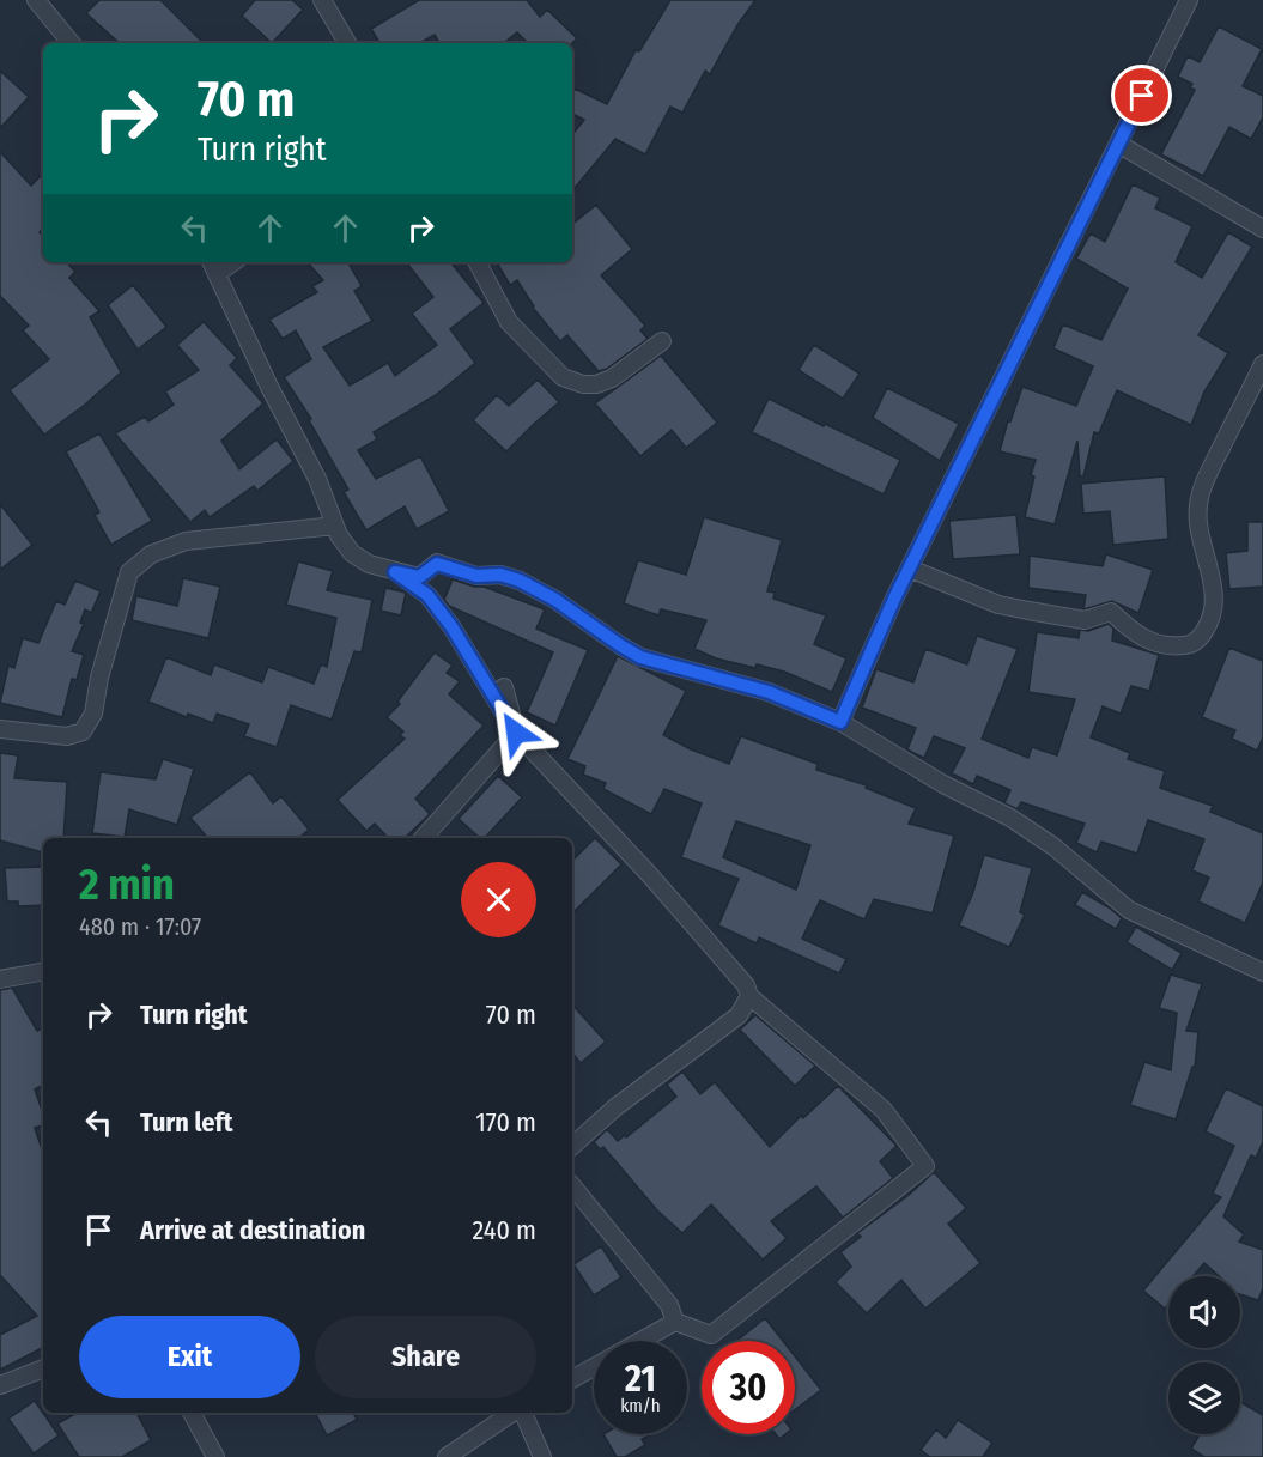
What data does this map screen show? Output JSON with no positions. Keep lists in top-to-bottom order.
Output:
{
  "page": {
    "turn": ["70 m", "Turn right"],
    "heading": ["2 min", "480 m · 17:07"],
    "list": [
      {
        "name": "Turn right",
        "value": "70 m"
      },
      {
        "name": "Turn left",
        "value": "170 m"
      },
      {
        "name": "Arrive at destination",
        "value": "240 m"
      }
    ],
    "buttons": ["Exit", "Share"],
    "speed": "21 km/h",
    "limit": "30"
  }
}
